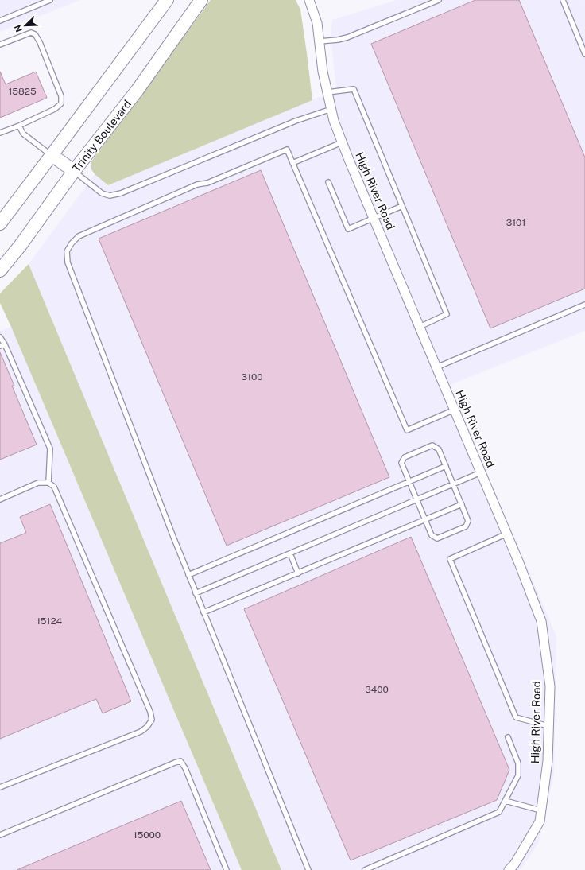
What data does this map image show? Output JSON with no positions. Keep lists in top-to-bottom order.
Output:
{
  "streets": {
    "main road": ["Trinity Boulevard"],
    "street": ["High River Road"]
  },
  "house_numbers": [
    "15825",
    "3101",
    "3100",
    "15124",
    "3400",
    "15000"
  ],
  "north": "bottom left"
}
